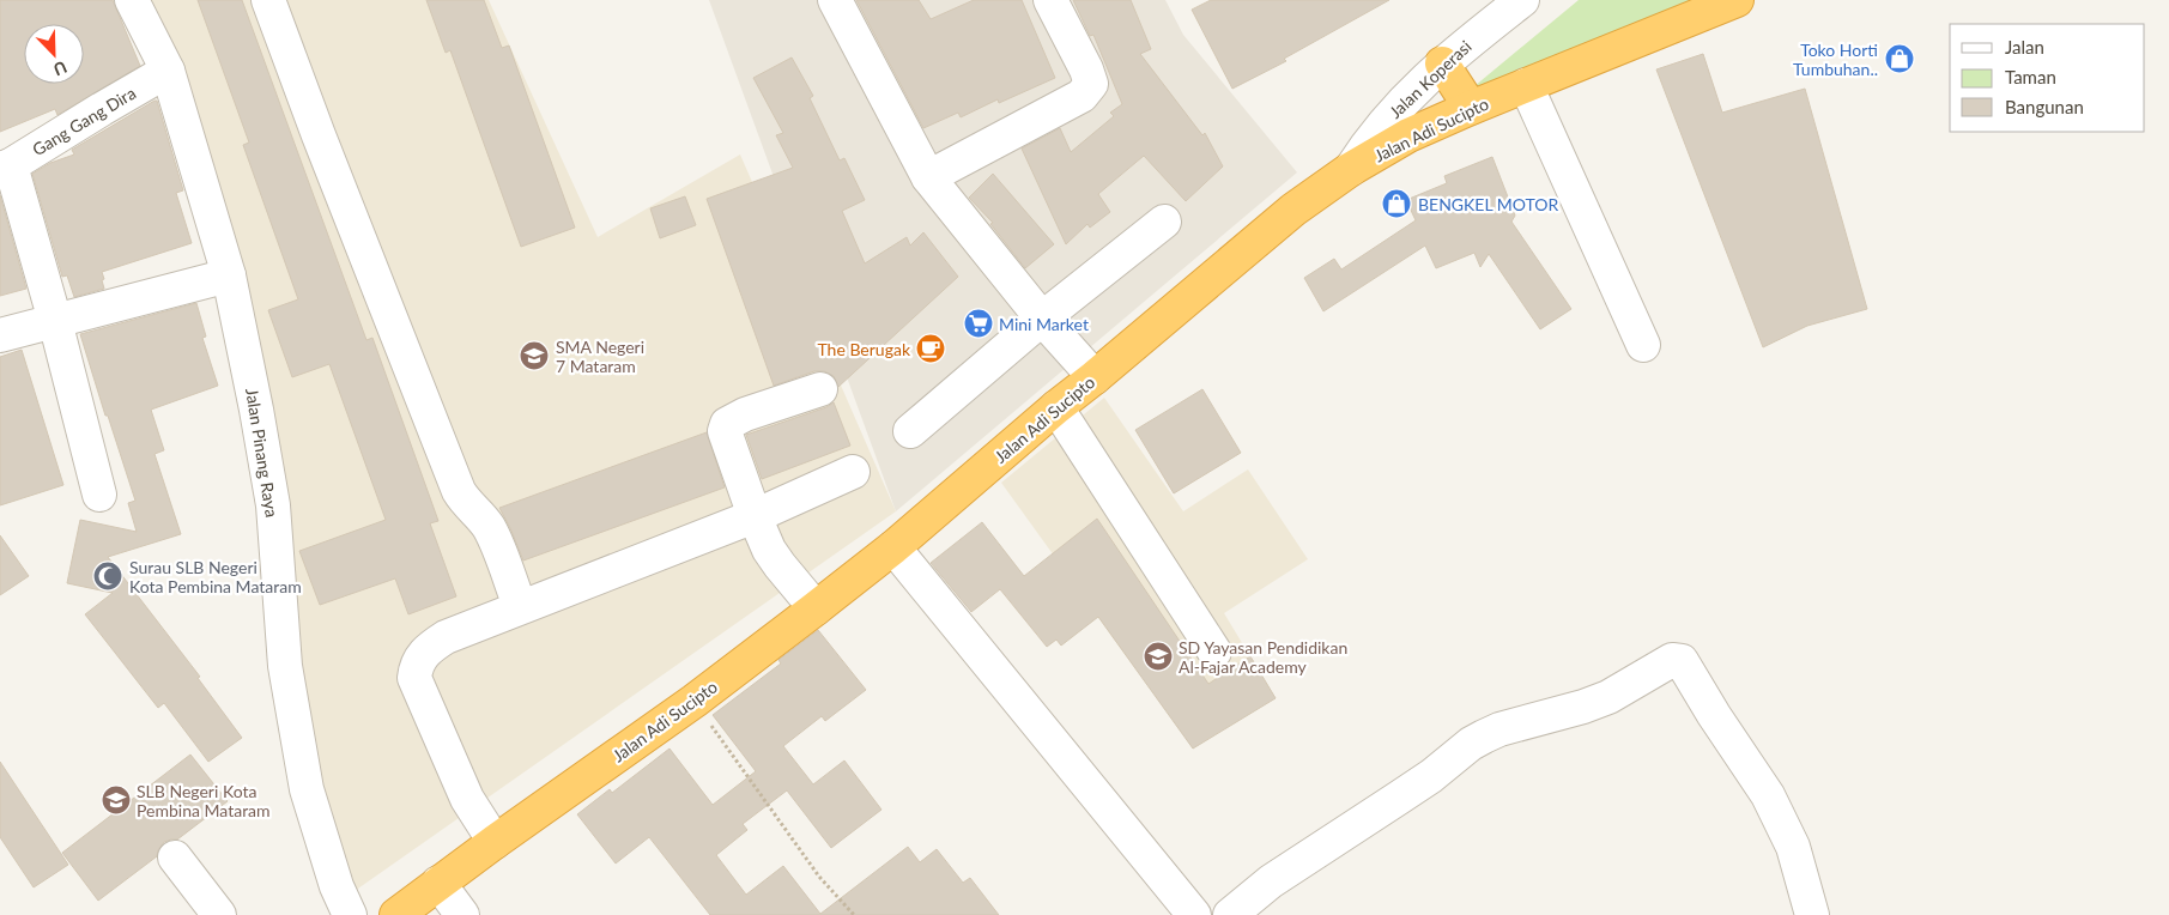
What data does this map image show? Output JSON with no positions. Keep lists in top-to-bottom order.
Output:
{
  "streets": {
    "highway": ["Jalan Adi Sucipto"],
    "street": ["Jalan Koperasi", "Gang Gang Dira", "Jalan Pinang Raya"]
  },
  "crossings": [
    ["Jalan Koperasi", "Jalan Adi Sucipto"],
    ["Gang Gang Dira", "Jalan Pinang Raya"]
  ],
  "places": {
    "shop": ["Toko Horti Tumbuhan..", "BENGKEL MOTOR"],
    "supermarket": ["Mini Market"],
    "cafe": ["The Berugak"],
    "school or university": ["SMA Negeri 7 Mataram", "SD Yayasan Pendidikan Al-Fajar Academy", "SLB Negeri Kota Pembina Mataram"],
    "mosque": ["Surau SLB Negeri Kota Pembina Mataram"]
  },
  "legend": ["Jalan", "Taman", "Bangunan"],
  "north": "bottom right"
}
